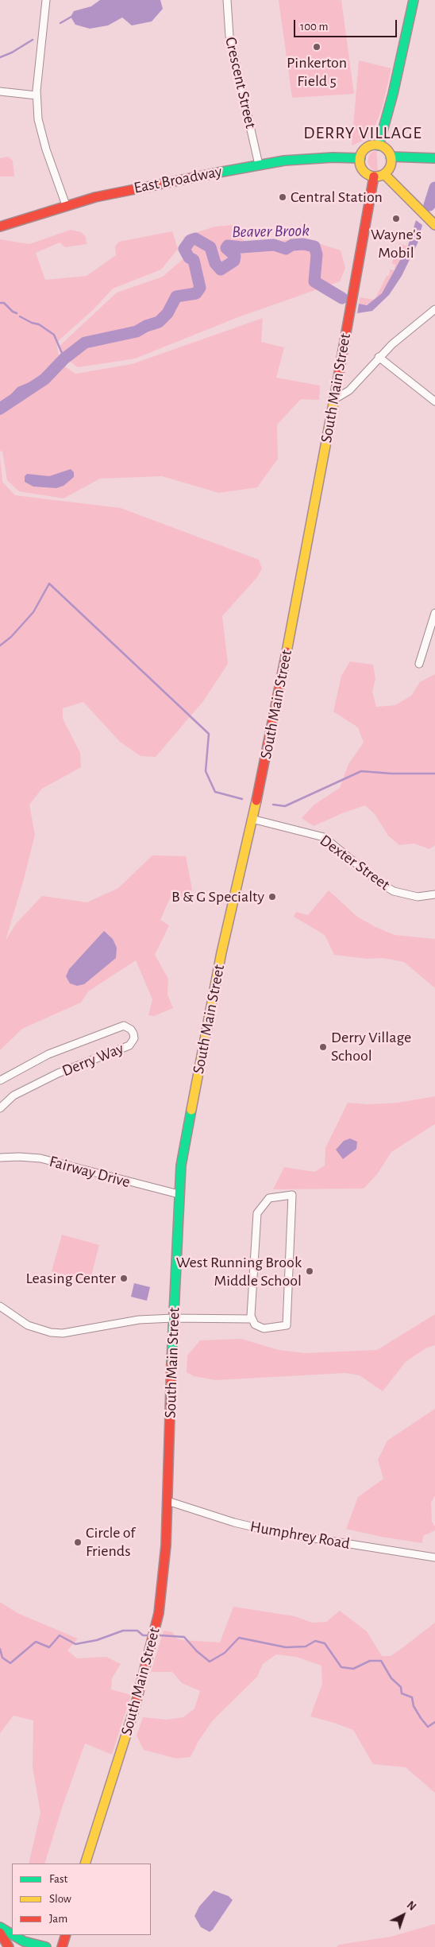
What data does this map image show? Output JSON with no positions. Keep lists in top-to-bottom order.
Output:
{
  "streets": {
    "main road": ["East Broadway", "South Main Street"],
    "street": [
      "Crescent Street",
      "Dexter Street",
      "Derry Way",
      "Fairway Drive",
      "Humphrey Road"
    ]
  },
  "crossings": [
    ["Crescent Street", "East Broadway"],
    ["East Broadway", "South Main Street"],
    ["South Main Street", "Dexter Street"],
    ["South Main Street", "Fairway Drive"],
    ["South Main Street", "Humphrey Road"]
  ],
  "districts": ["DERRY VILLAGE"],
  "water": ["Beaver Brook"],
  "places": [
    "Pinkerton Field 5",
    "Central Station",
    "Wayne's Mobil",
    "B & G Specialty",
    "Derry Village School",
    "West Running Brook Middle School",
    "Leasing Center",
    "Circle of Friends"
  ],
  "legend": ["Fast", "Slow", "Jam"],
  "scale_bar": "100 m",
  "north": "top right"
}
